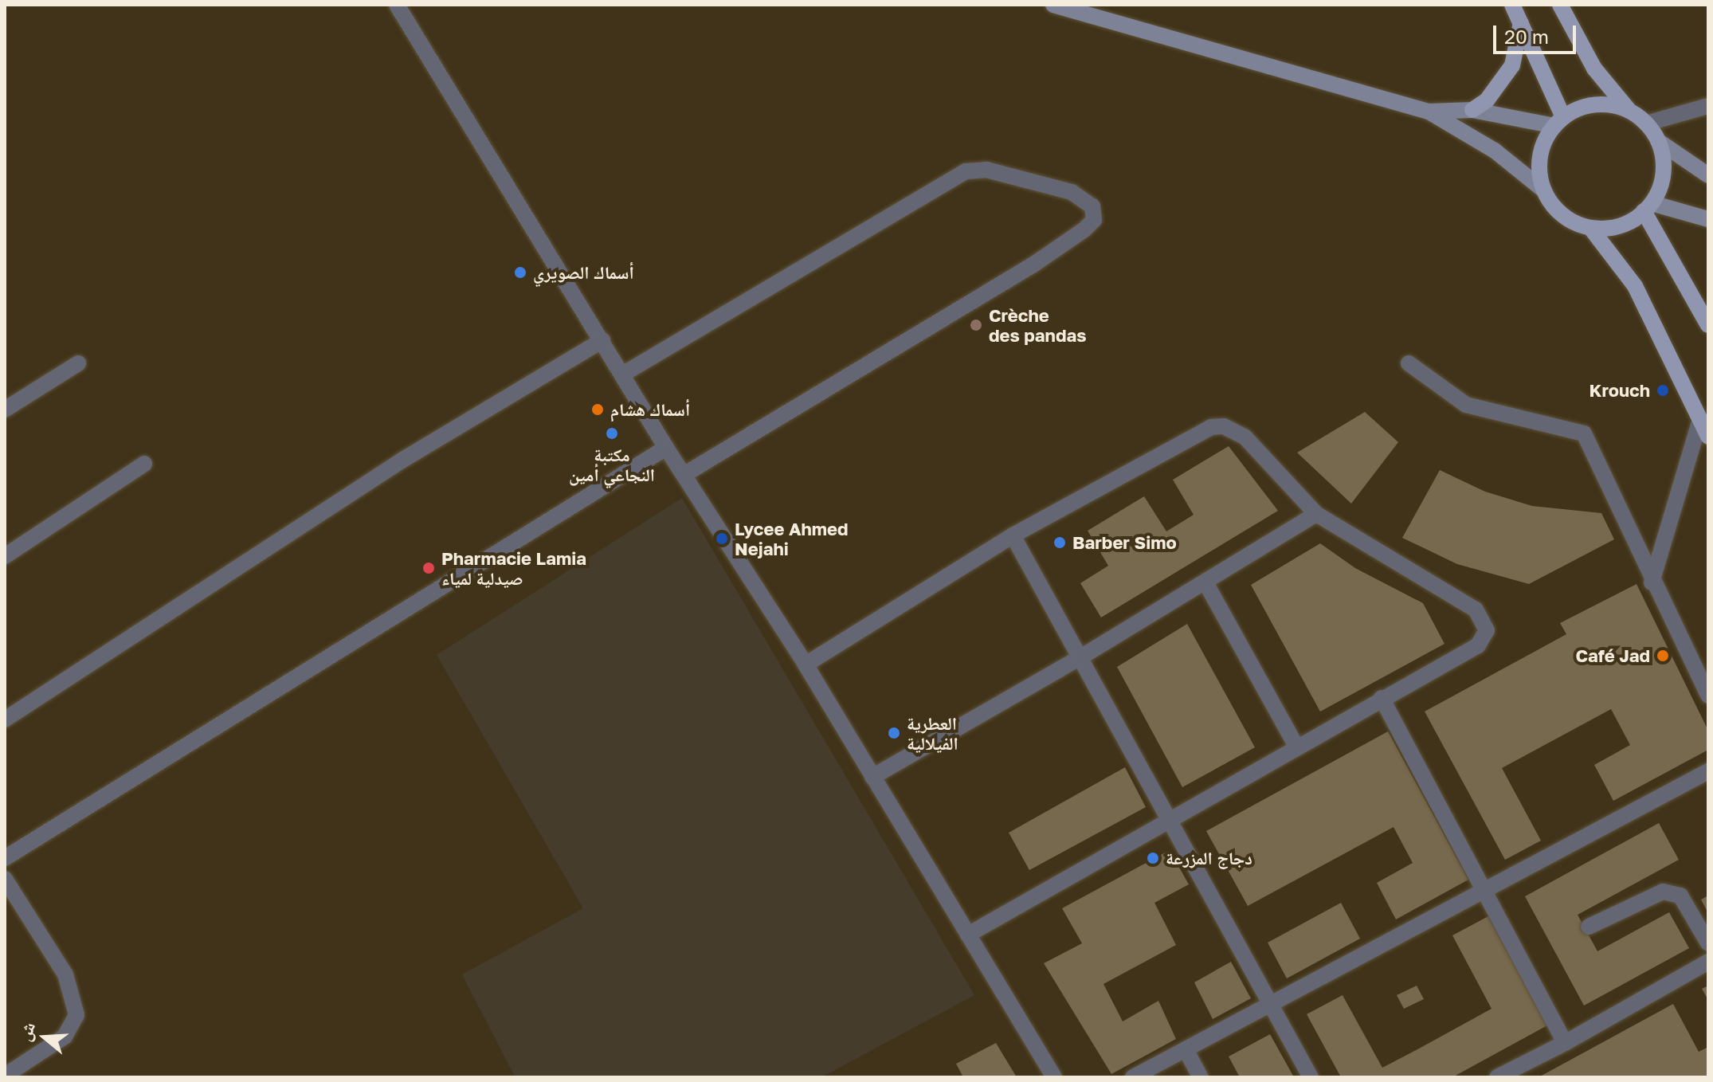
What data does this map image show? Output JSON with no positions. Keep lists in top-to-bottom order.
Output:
{
  "places": [
    "أسماك الصويري",
    "Crèche des pandas",
    "Krouch",
    "أسماك هشام",
    "مكتبة النجاعي أمين",
    "Lycee Ahmed Nejahi",
    "Barber Simo",
    "Pharmacie Lamia صيدلية لمياء",
    "Café Jad",
    "العطرية الفيلالية",
    "دجاج المزرعة"
  ],
  "scale_bar": "20 m",
  "north": "left"
}
